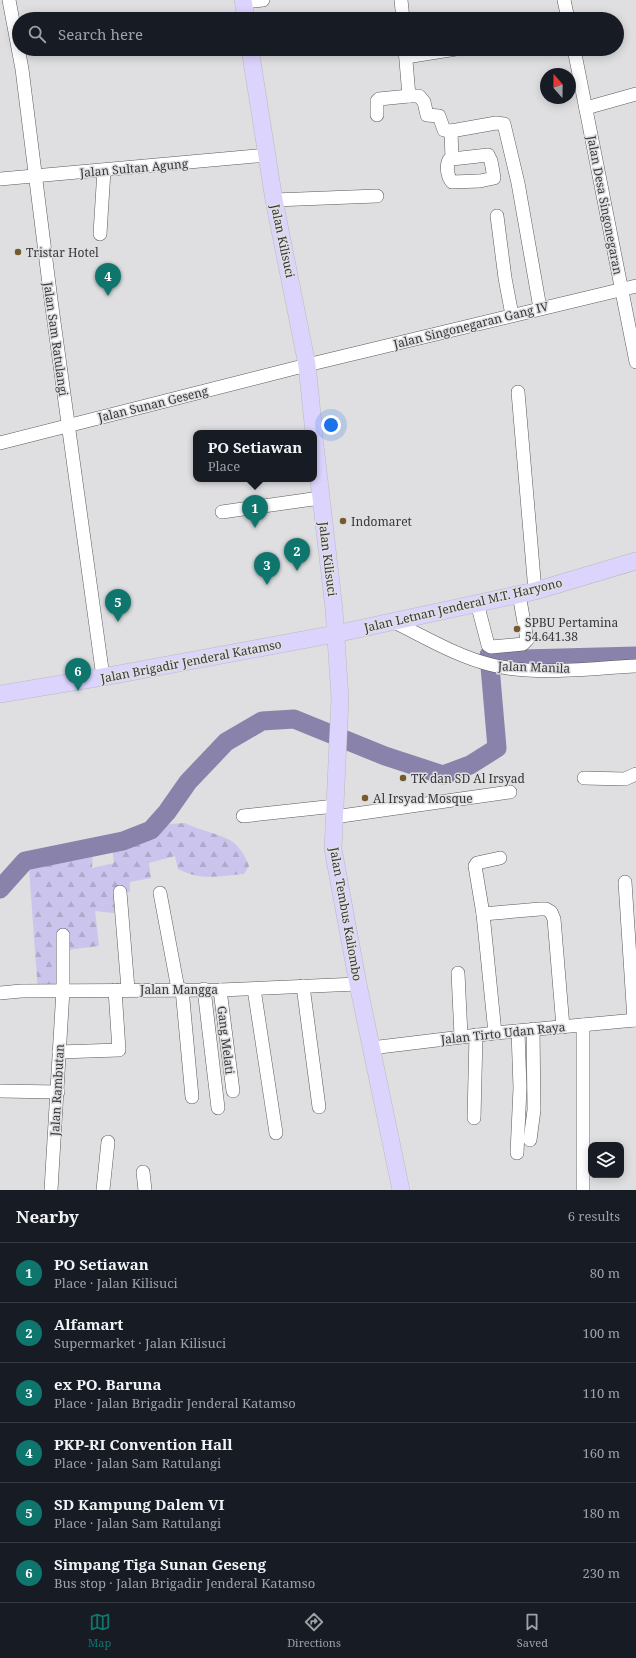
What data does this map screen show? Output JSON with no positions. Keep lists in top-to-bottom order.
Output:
{
  "streets": {
    "main road": [
      "Jalan Kilisuci",
      "Jalan Letnan Jenderal M.T. Haryono",
      "Jalan Brigadir Jenderal Katamso",
      "Jalan Tembus Kaliombo"
    ],
    "street": [
      "Jalan Sultan Agung",
      "Jalan Desa Singonegaran",
      "Jalan Singonegaran Gang IV",
      "Jalan Sam Ratulangi",
      "Jalan Sunan Geseng",
      "Jalan Manila",
      "Jalan Mangga",
      "Jalan Tirto Udan Raya",
      "Gang Melati",
      "Jalan Rambutan"
    ]
  },
  "crossings": [
    ["Jalan Sultan Agung", "Jalan Kilisuci"],
    ["Jalan Sultan Agung", "Jalan Sam Ratulangi"],
    ["Jalan Desa Singonegaran", "Jalan Singonegaran Gang IV"],
    ["Jalan Kilisuci", "Jalan Singonegaran Gang IV"],
    ["Jalan Kilisuci", "Jalan Sunan Geseng"],
    ["Jalan Kilisuci", "Jalan Letnan Jenderal M.T. Haryono"],
    ["Jalan Kilisuci", "Jalan Brigadir Jenderal Katamso"],
    ["Jalan Kilisuci", "Jalan Tembus Kaliombo"],
    ["Jalan Singonegaran Gang IV", "Jalan Sunan Geseng"],
    ["Jalan Sam Ratulangi", "Jalan Sunan Geseng"],
    ["Jalan Sam Ratulangi", "Jalan Brigadir Jenderal Katamso"],
    ["Jalan Letnan Jenderal M.T. Haryono", "Jalan Brigadir Jenderal Katamso"],
    ["Jalan Letnan Jenderal M.T. Haryono", "Jalan Manila"],
    ["Jalan Letnan Jenderal M.T. Haryono", "Jalan Tembus Kaliombo"],
    ["Jalan Brigadir Jenderal Katamso", "Jalan Tembus Kaliombo"],
    ["Jalan Tembus Kaliombo", "Jalan Mangga"],
    ["Jalan Tembus Kaliombo", "Jalan Tirto Udan Raya"],
    ["Jalan Mangga", "Gang Melati"],
    ["Jalan Mangga", "Jalan Rambutan"]
  ],
  "places": [
    "Tristar Hotel",
    "Indomaret",
    "SPBU Pertamina 54.641.38",
    "TK dan SD Al Irsyad",
    "Al Irsyad Mosque"
  ],
  "north": "top",
  "page": {
    "search": "Search here",
    "pins": [
      "4",
      "1",
      "2",
      "3",
      "5",
      "6"
    ],
    "popup": ["PO Setiawan", "Place"],
    "heading": ["Nearby", "6 results"],
    "list": [
      {
        "mark": "1",
        "name": "PO Setiawan",
        "note": "Place · Jalan Kilisuci",
        "value": "80 m"
      },
      {
        "mark": "2",
        "name": "Alfamart",
        "note": "Supermarket · Jalan Kilisuci",
        "value": "100 m"
      },
      {
        "mark": "3",
        "name": "ex PO. Baruna",
        "note": "Place · Jalan Brigadir Jenderal Katamso",
        "value": "110 m"
      },
      {
        "mark": "4",
        "name": "PKP-RI Convention Hall",
        "note": "Place · Jalan Sam Ratulangi",
        "value": "160 m"
      },
      {
        "mark": "5",
        "name": "SD Kampung Dalem VI",
        "note": "Place · Jalan Sam Ratulangi",
        "value": "180 m"
      },
      {
        "mark": "6",
        "name": "Simpang Tiga Sunan Geseng",
        "note": "Bus stop · Jalan Brigadir Jenderal Katamso",
        "value": "230 m"
      }
    ],
    "nav": ["Map", "Directions", "Saved"]
  }
}
